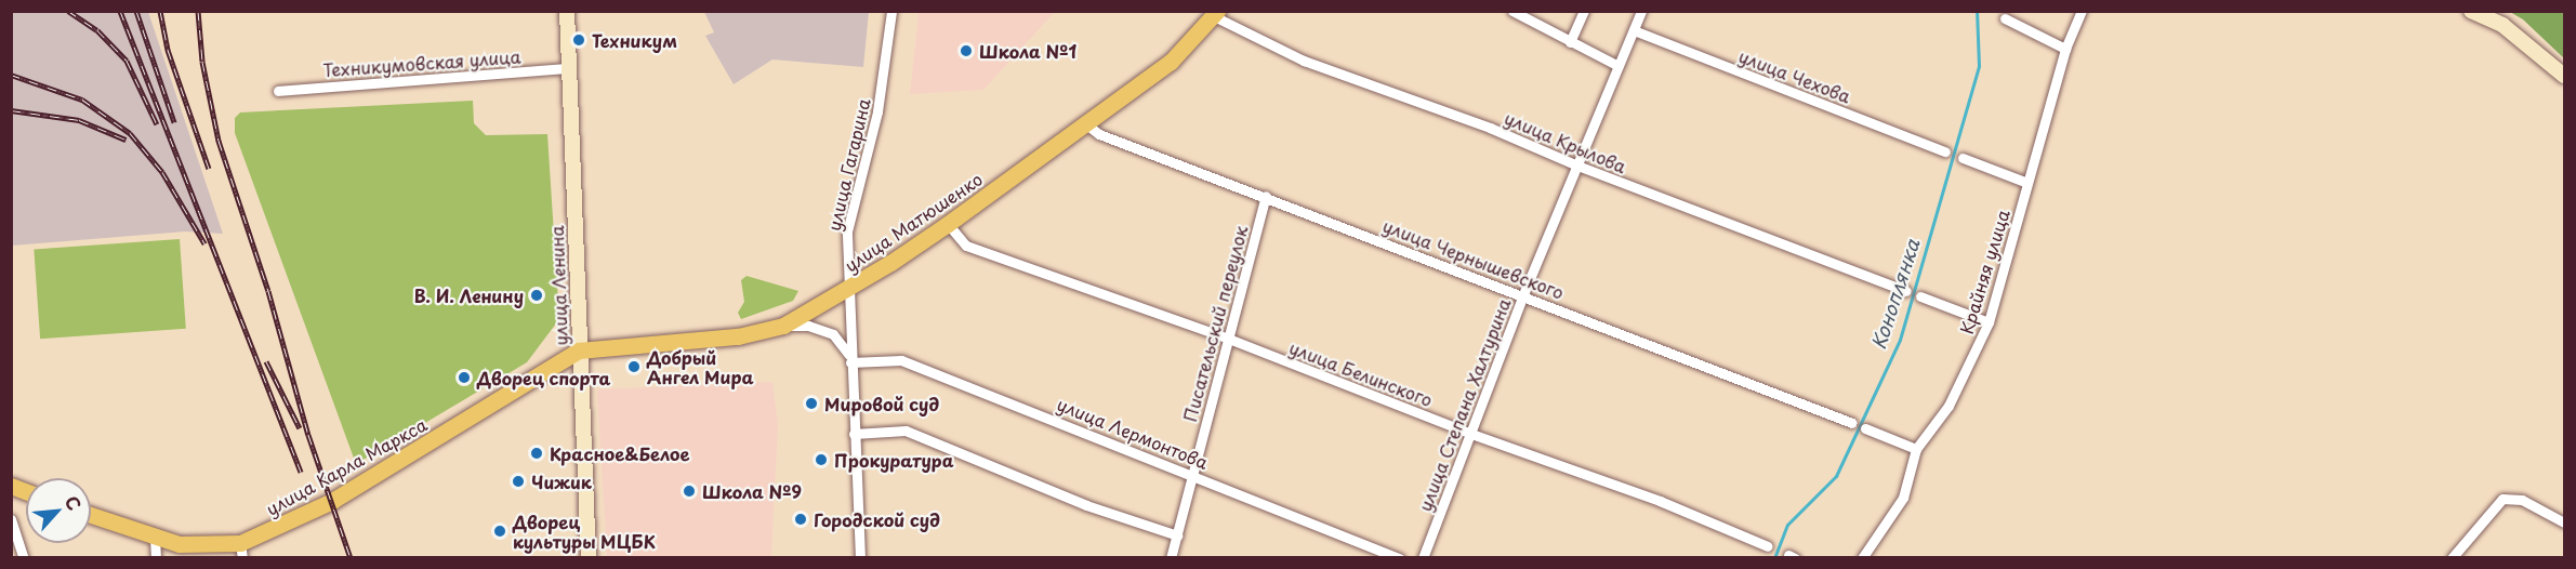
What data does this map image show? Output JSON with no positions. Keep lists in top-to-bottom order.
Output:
{
  "streets": {
    "main road": ["улица Матюшенко", "улица Ленина", "улица Карла Маркса"],
    "street": [
      "Техникумовская улица",
      "улица Чехова",
      "улица Крылова",
      "улица Гагарина",
      "улица Чернышевского",
      "Крайняя улица",
      "Писательский переулок",
      "улица Белинского",
      "улица Степана Халтурина",
      "улица Лермонтова"
    ]
  },
  "crossings": [
    ["Техникумовская улица", "улица Ленина"],
    ["улица Чехова", "улица Степана Халтурина"],
    ["улица Крылова", "улица Матюшенко"],
    ["улица Крылова", "улица Степана Халтурина"],
    ["улица Гагарина", "улица Матюшенко"],
    ["улица Гагарина", "улица Лермонтова"],
    ["улица Матюшенко", "улица Чернышевского"],
    ["улица Матюшенко", "улица Ленина"],
    ["улица Матюшенко", "улица Белинского"],
    ["улица Матюшенко", "улица Карла Маркса"],
    ["улица Чернышевского", "Писательский переулок"],
    ["улица Чернышевского", "улица Степана Халтурина"],
    ["улица Ленина", "улица Карла Маркса"],
    ["Писательский переулок", "улица Белинского"],
    ["Писательский переулок", "улица Лермонтова"],
    ["улица Белинского", "улица Степана Халтурина"]
  ],
  "water": ["Коноплянка"],
  "places": [
    "Техникум",
    "Школа №1",
    "В. И. Ленину",
    "Добрый Ангел Мира",
    "Дворец спорта",
    "Мировой суд",
    "Красное&Белое",
    "Прокуратура",
    "Чижик",
    "Школа №9",
    "Городской суд",
    "Дворец культуры МЦБК"
  ],
  "north": "top right"
}
